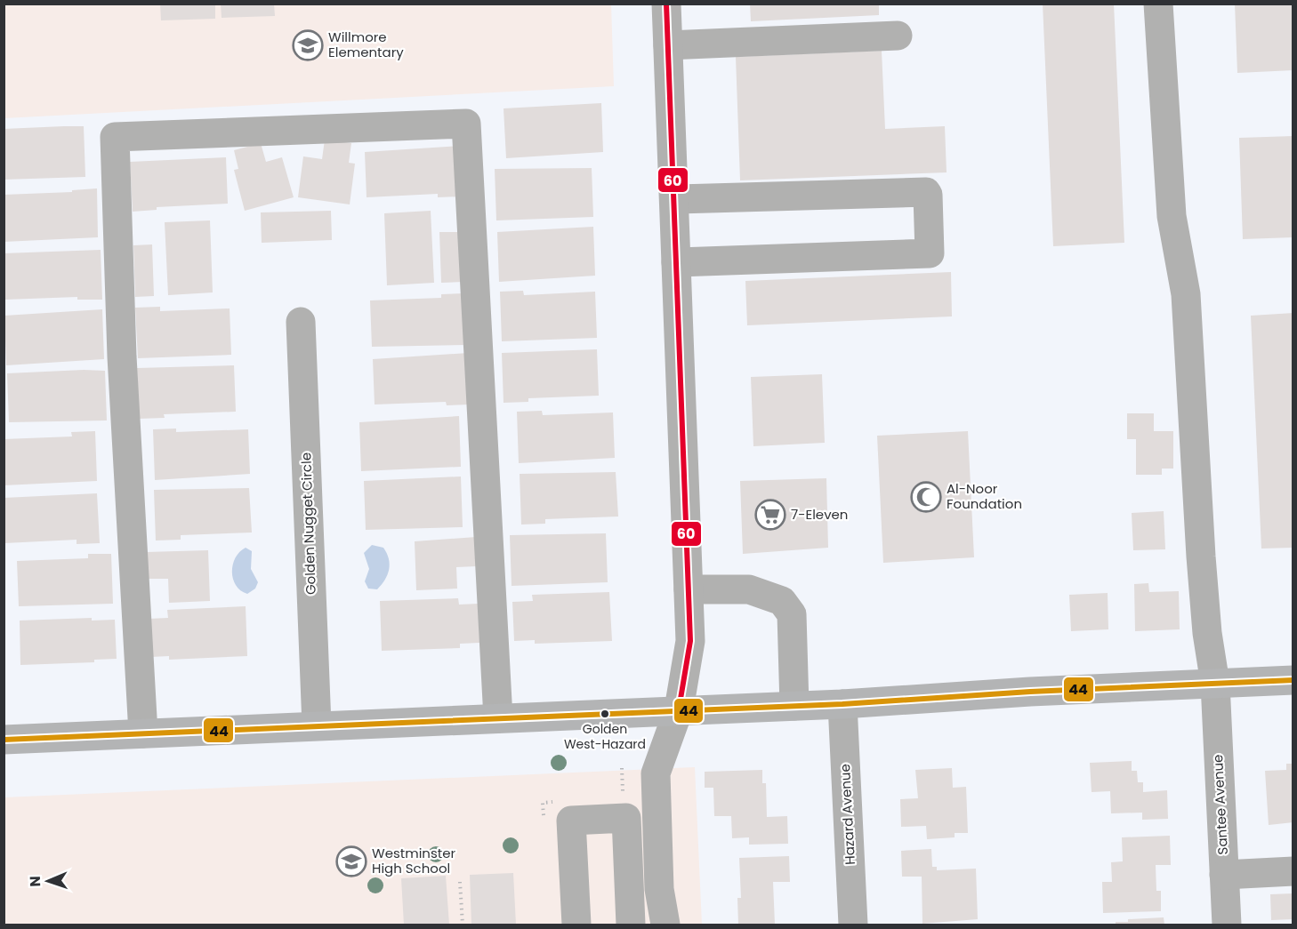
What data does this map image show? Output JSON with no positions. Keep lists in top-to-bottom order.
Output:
{
  "streets": {
    "street": ["Golden Nugget Circle", "Santee Avenue", "Hazard Avenue"]
  },
  "places": {
    "school or university": ["Willmore Elementary", "Westminster High School"],
    "mosque": ["Al-Noor Foundation"],
    "supermarket": ["7-Eleven"],
    "other": ["Golden West-Hazard"]
  },
  "lines": ["transit line 60", "transit line 44"],
  "north": "left"
}
